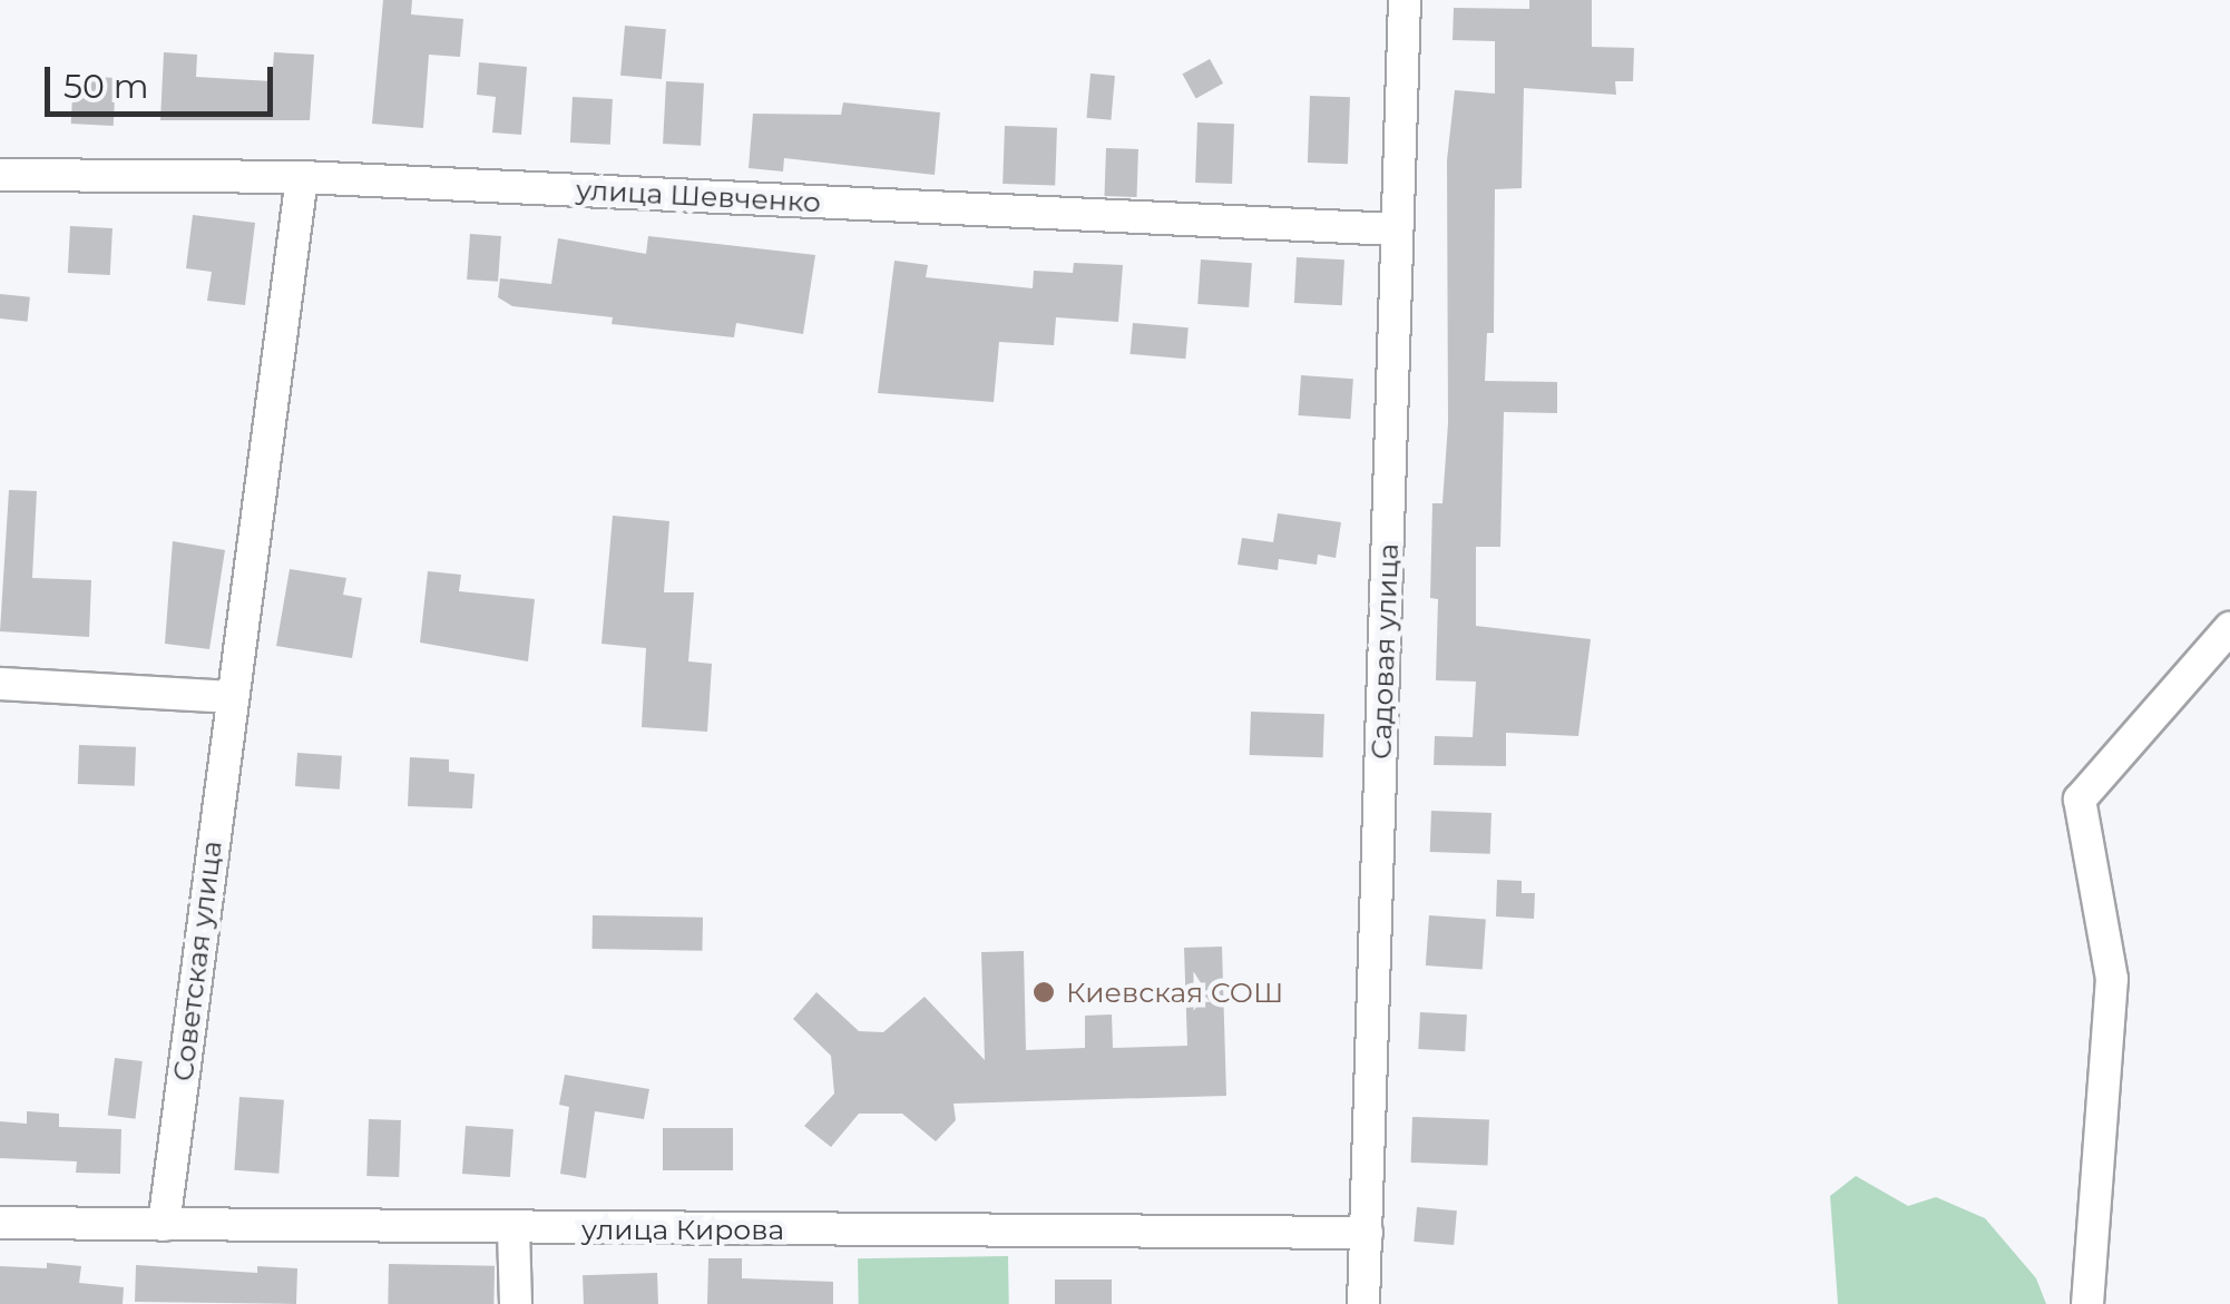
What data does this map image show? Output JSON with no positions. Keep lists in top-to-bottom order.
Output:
{
  "streets": {
    "street": [
      "улица Шевченко",
      "Садовая улица",
      "Советская улица",
      "улица Кирова"
    ]
  },
  "crossings": [
    ["улица Шевченко", "Садовая улица"],
    ["улица Шевченко", "Советская улица"],
    ["Садовая улица", "улица Кирова"],
    ["Советская улица", "улица Кирова"]
  ],
  "places": ["Киевская СОШ"],
  "scale_bar": "50 m"
}
